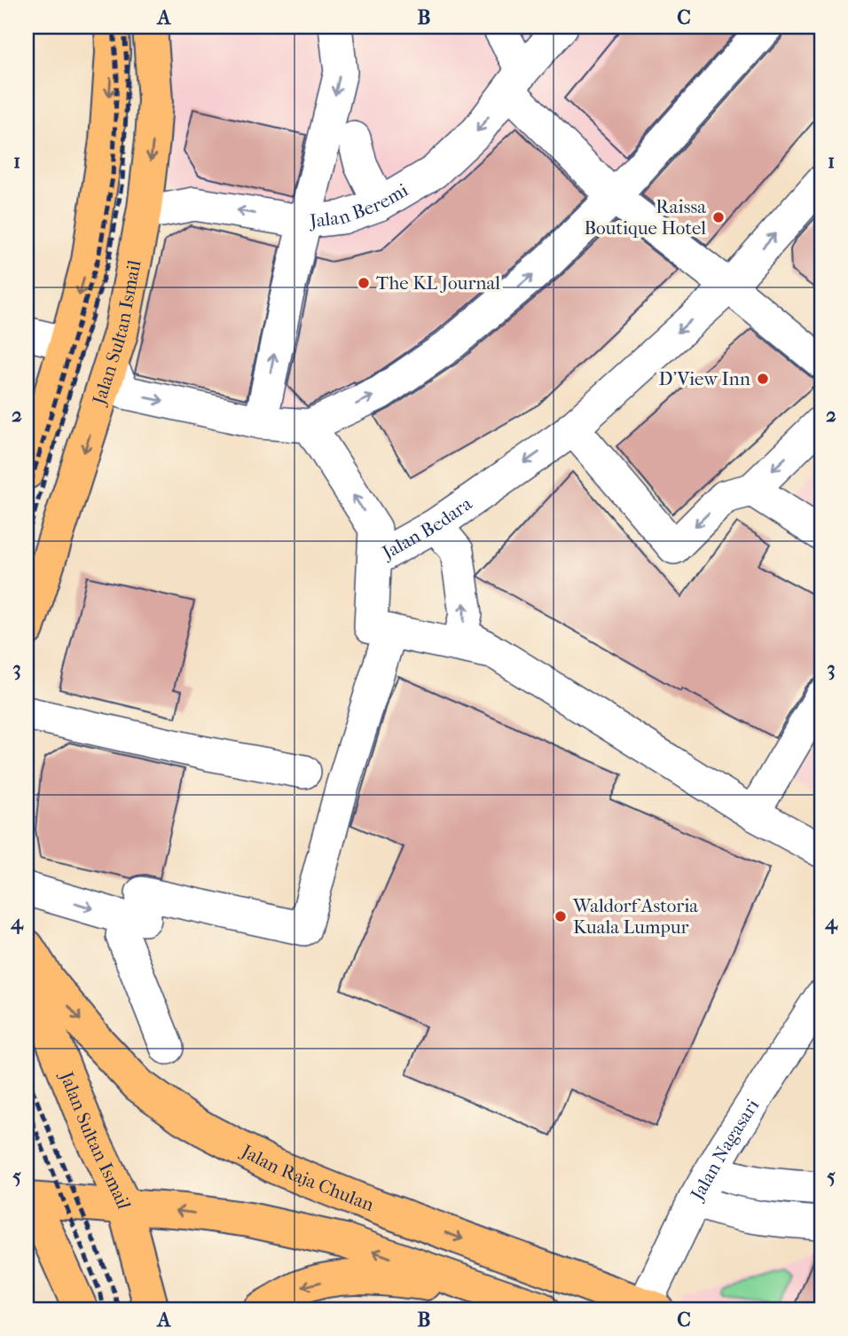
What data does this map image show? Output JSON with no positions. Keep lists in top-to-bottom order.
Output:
{
  "streets": {
    "main road": ["Jalan Sultan Ismail", "Jalan Raja Chulan"],
    "street": ["Jalan Beremi", "Jalan Bedara", "Jalan Nagasari"]
  },
  "crossings": [
    ["Jalan Beremi", "Jalan Sultan Ismail"],
    ["Jalan Nagasari", "Jalan Raja Chulan"]
  ],
  "places": [
    "Raissa Boutique Hotel",
    "The KL Journal",
    "D'View Inn",
    "Waldorf Astoria Kuala Lumpur"
  ],
  "grid": {
    "columns": ["A", "B", "C"],
    "rows": [
      "1",
      "2",
      "3",
      "4",
      "5"
    ]
  }
}
